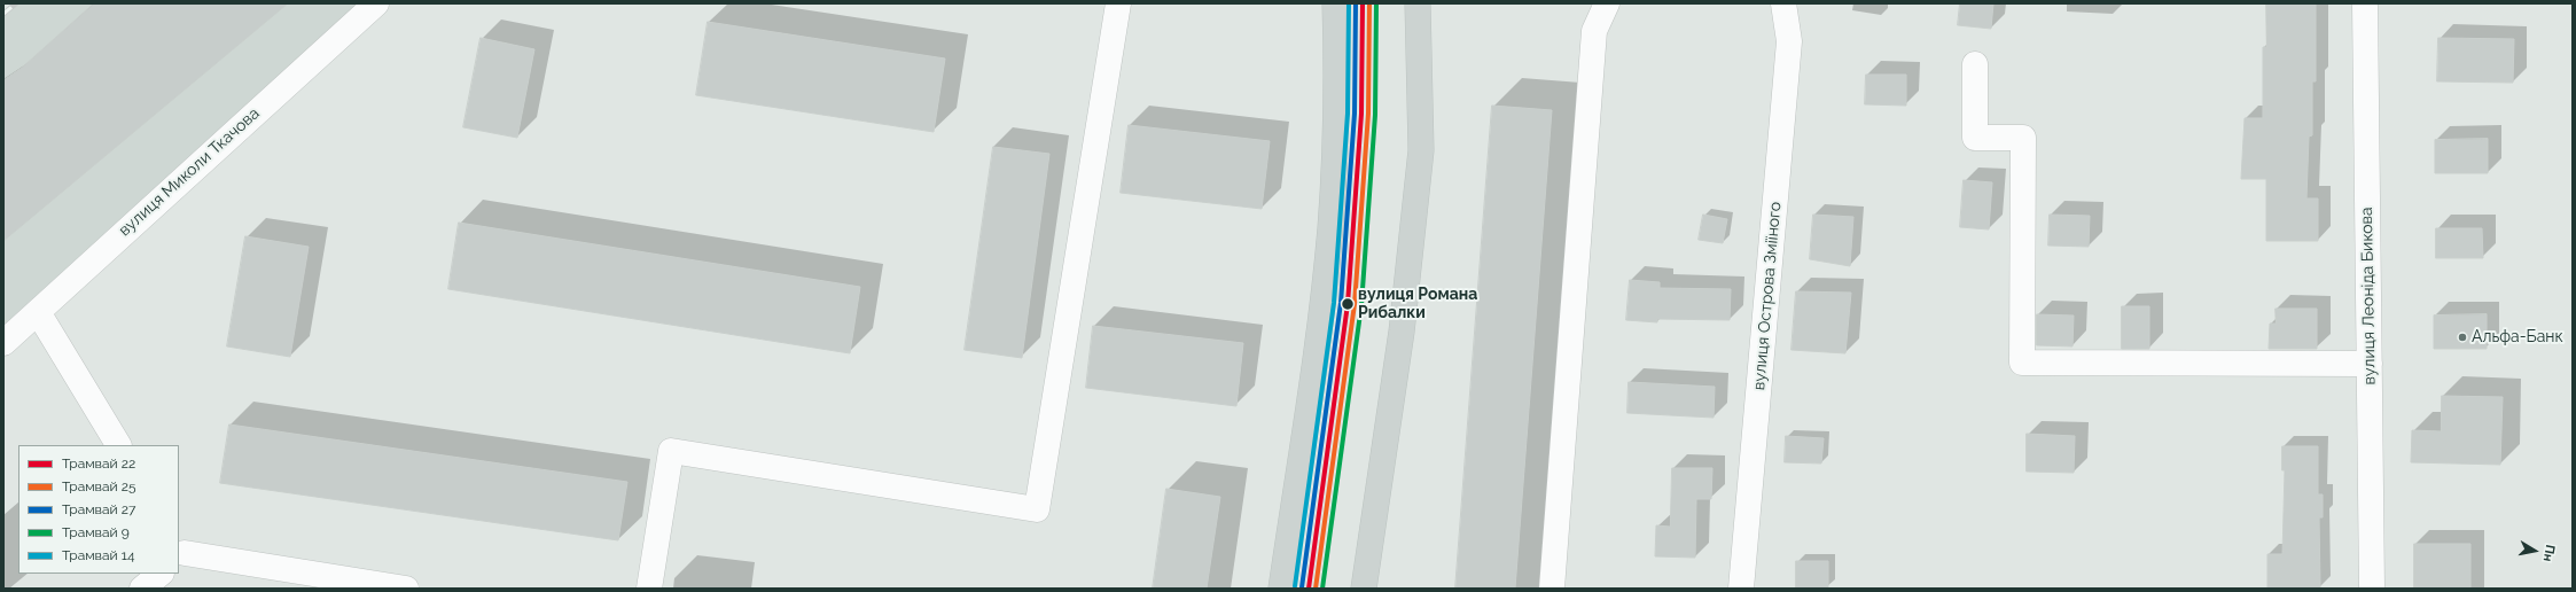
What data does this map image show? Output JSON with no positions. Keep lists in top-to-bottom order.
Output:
{
  "streets": {
    "street": ["вулиця Миколи Ткачова", "вулиця Острова Зміїного", "вулиця Леоніда Бикова"]
  },
  "places": ["вулиця Романа Рибалки", "Альфа-Банк"],
  "lines": [
    "tram line 22",
    "tram line 25",
    "tram line 27",
    "tram line 9",
    "tram line 14"
  ],
  "legend": [
    "Трамвай 22",
    "Трамвай 25",
    "Трамвай 27",
    "Трамвай 9",
    "Трамвай 14"
  ],
  "north": "right"
}
